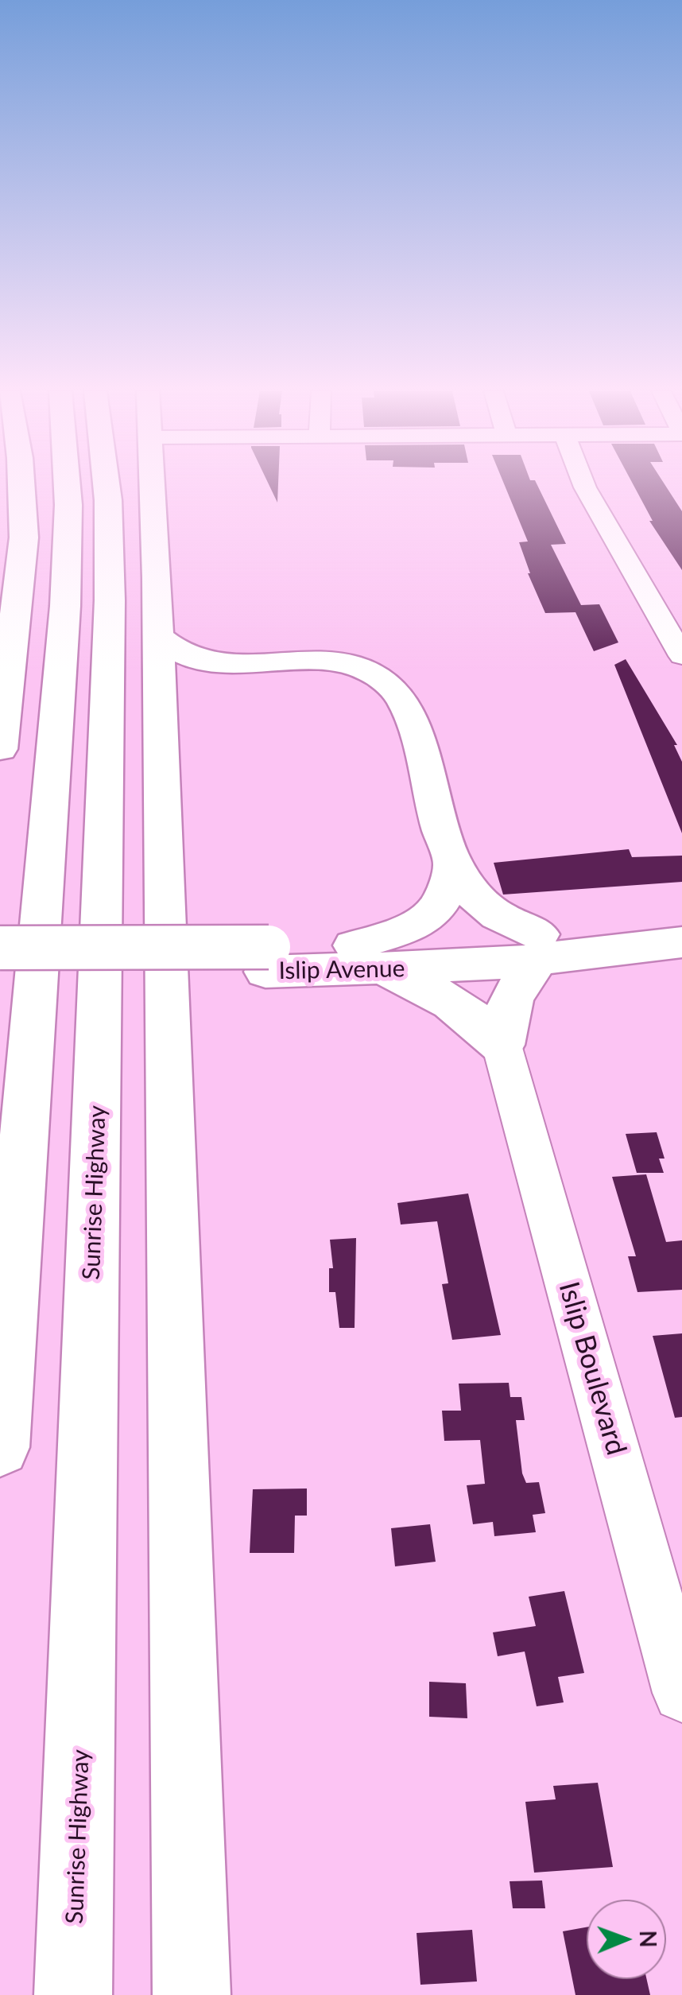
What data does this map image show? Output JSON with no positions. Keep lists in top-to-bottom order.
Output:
{
  "streets": {
    "main road": ["Islip Avenue", "Sunrise Highway"],
    "street": ["Islip Boulevard"]
  },
  "north": "right"
}
